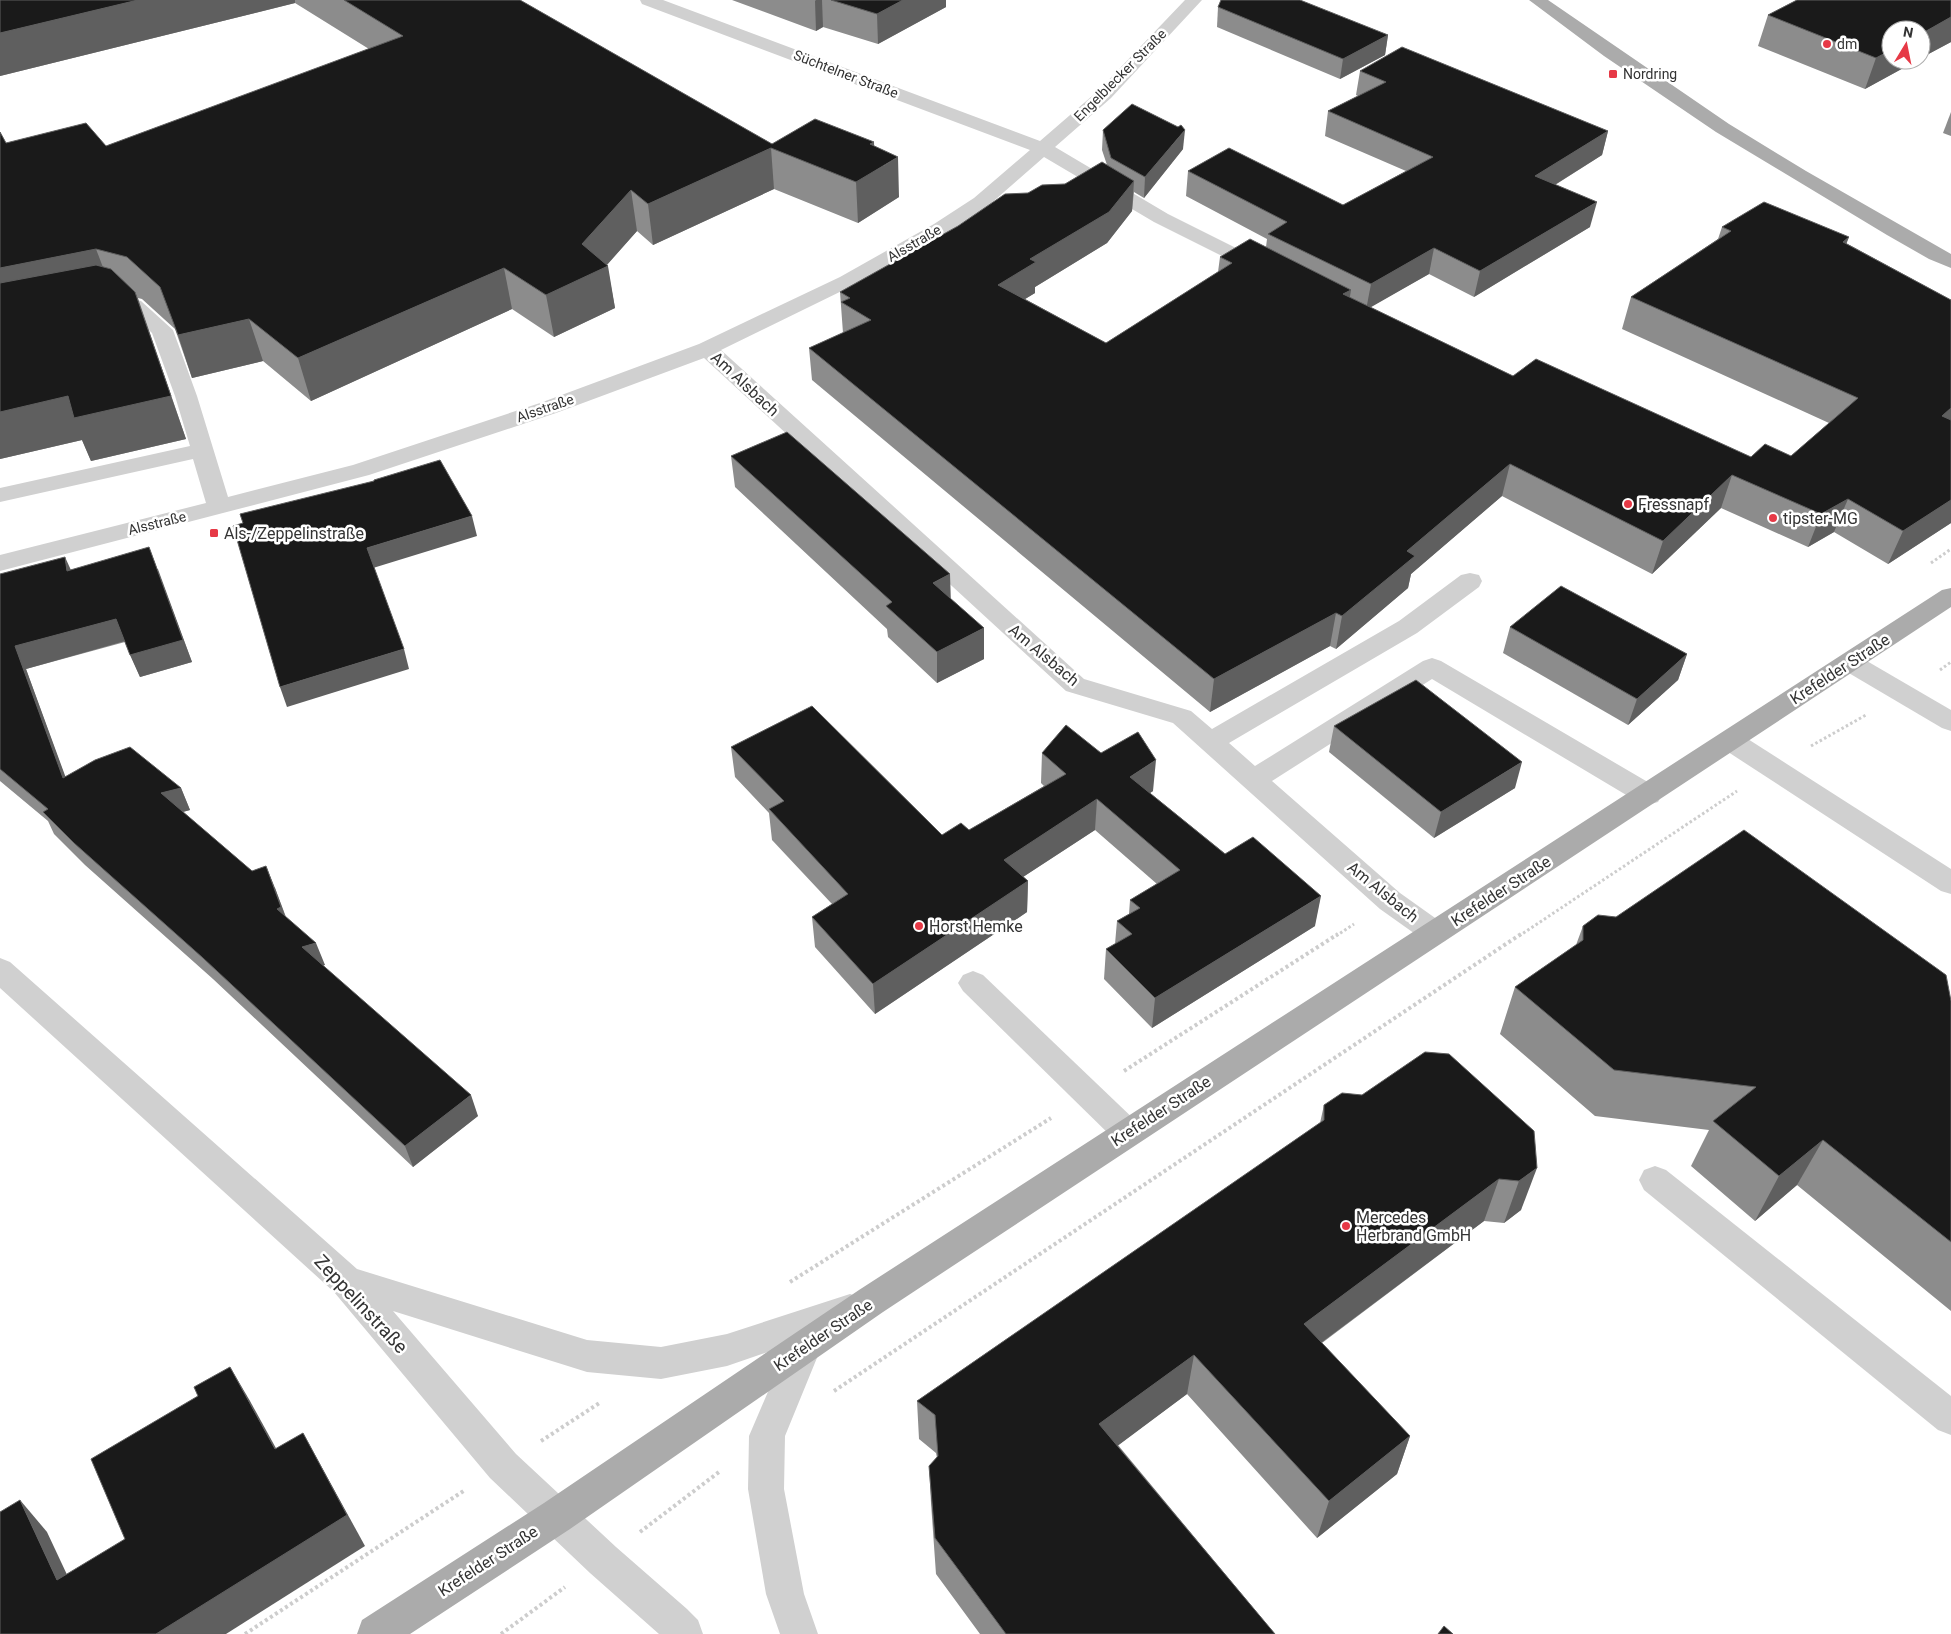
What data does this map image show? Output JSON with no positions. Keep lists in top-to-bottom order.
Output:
{
  "streets": {
    "main road": ["Krefelder Straße"],
    "street": [
      "Süchtelner Straße",
      "Engelblecker Straße",
      "Alsstraße",
      "Am Alsbach",
      "Zeppelinstraße"
    ]
  },
  "crossings": [
    ["Süchtelner Straße", "Engelblecker Straße"],
    ["Süchtelner Straße", "Alsstraße"],
    ["Engelblecker Straße", "Alsstraße"],
    ["Alsstraße", "Am Alsbach"],
    ["Am Alsbach", "Krefelder Straße"],
    ["Krefelder Straße", "Zeppelinstraße"]
  ],
  "places": {
    "other": [
      "dm",
      "Fressnapf",
      "tipster-MG",
      "Horst Hemke",
      "Mercedes Herbrand GmbH"
    ],
    "transit": ["Nordring", "Als-/Zeppelinstraße"]
  },
  "north": "top"
}
